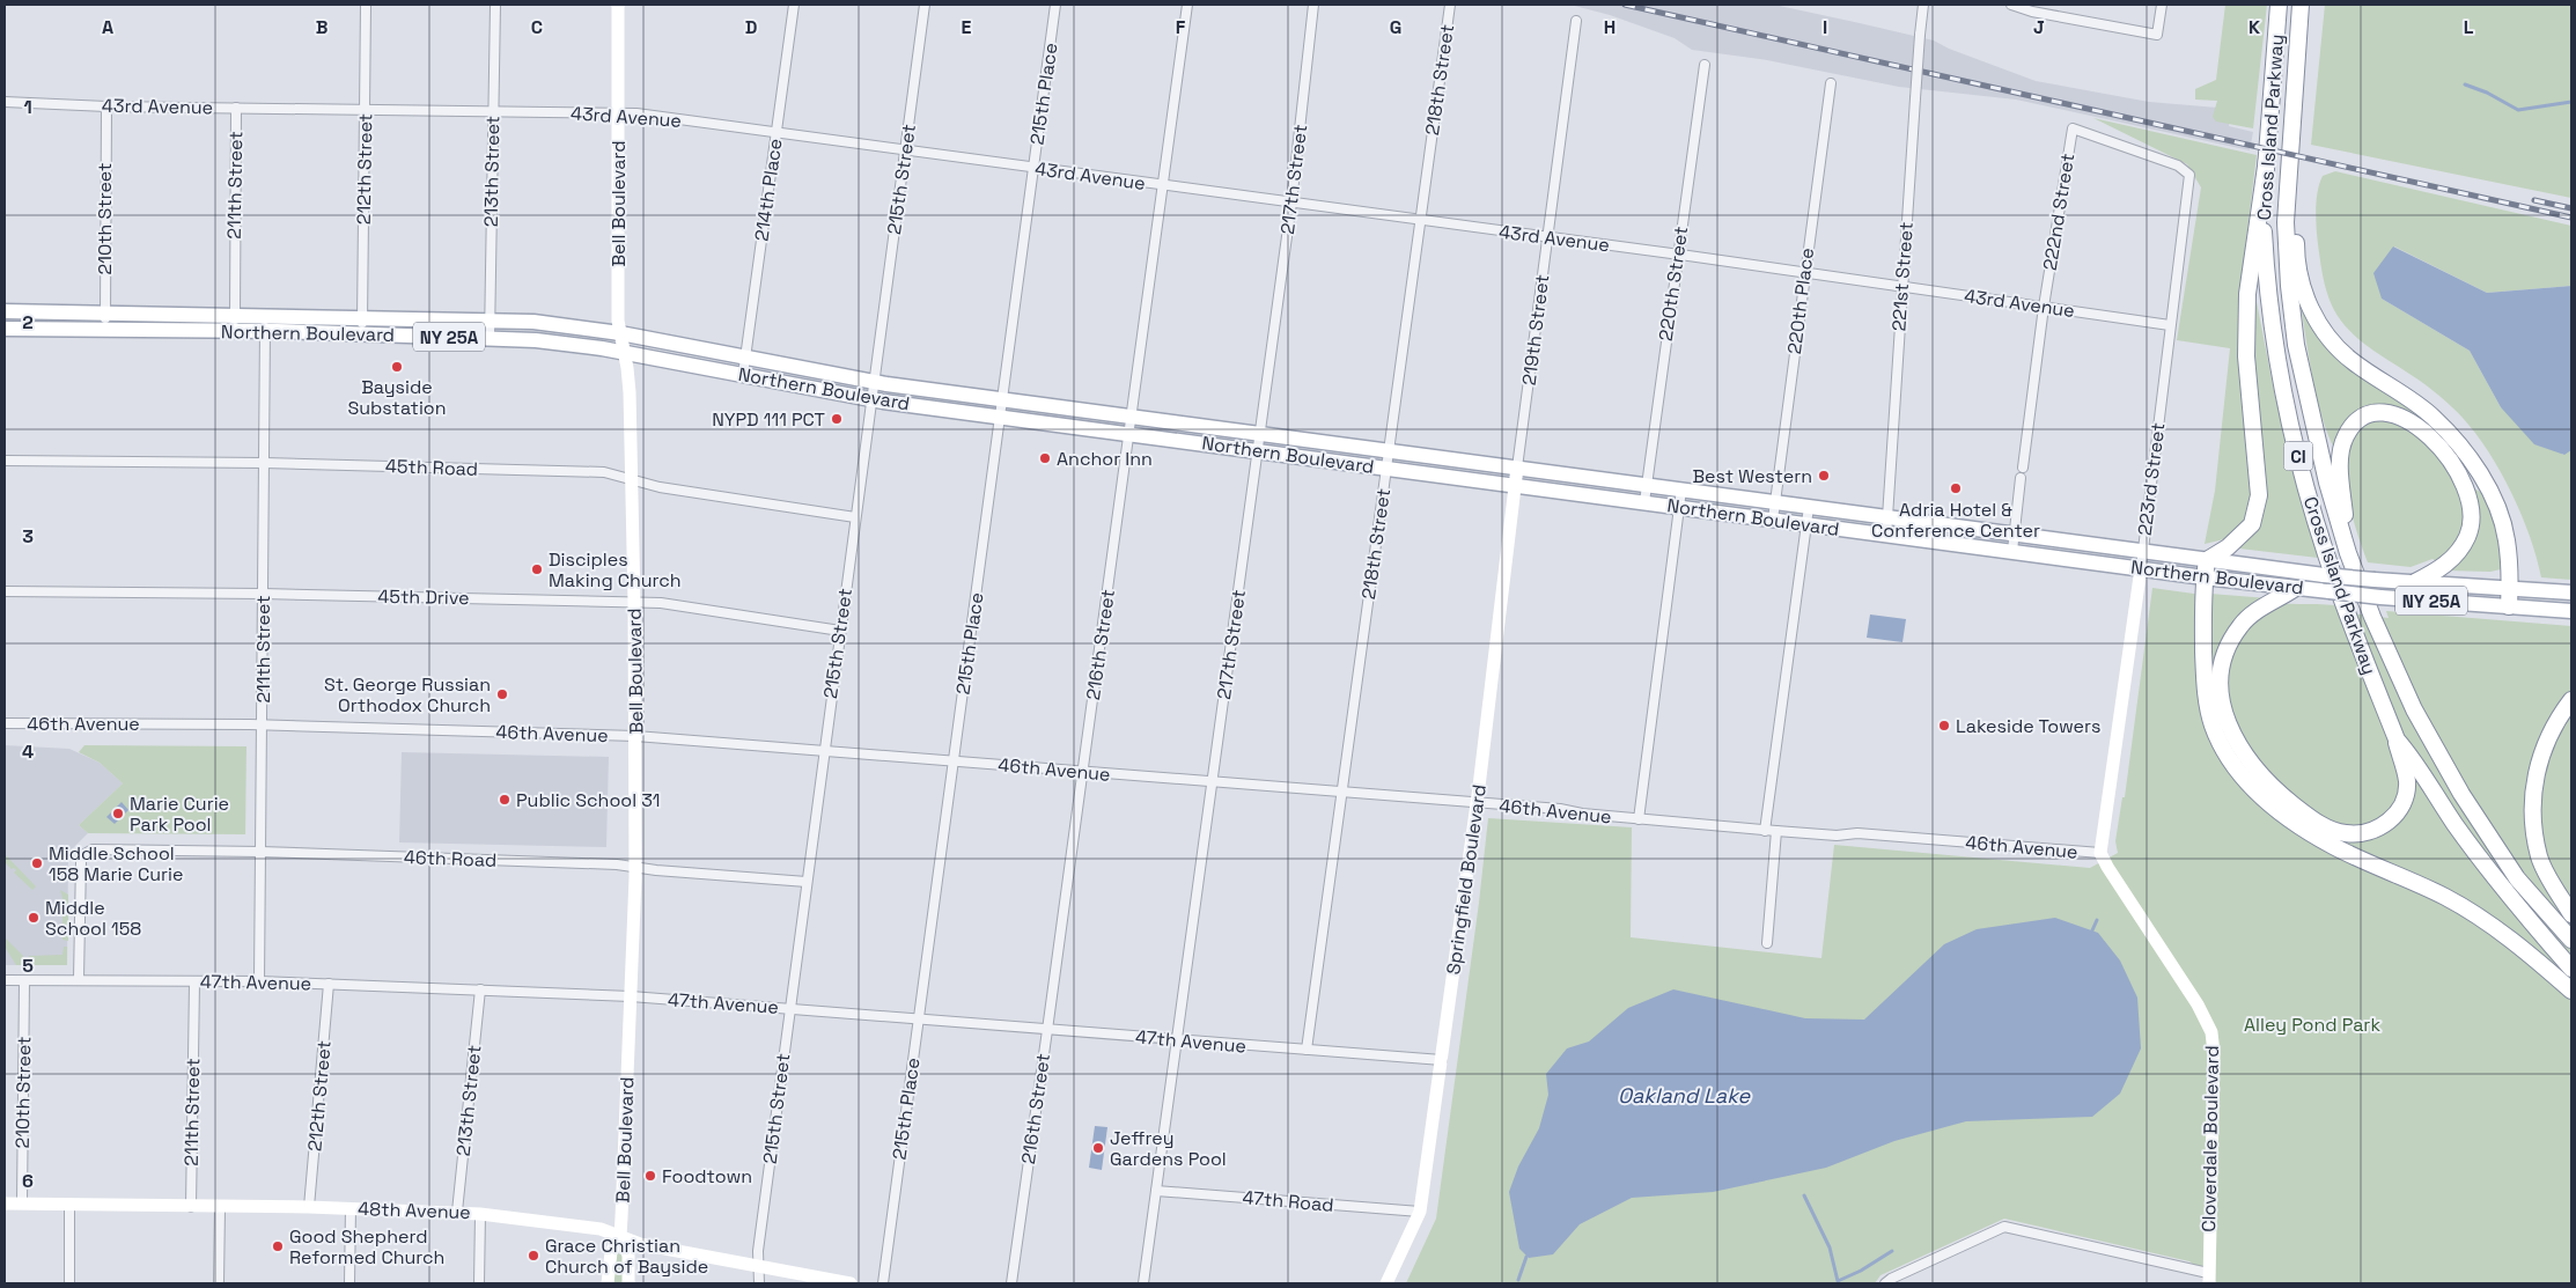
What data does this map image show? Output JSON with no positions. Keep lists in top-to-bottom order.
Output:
{
  "streets": {
    "highway": ["Cross Island Parkway", "CI"],
    "main road": ["Northern Boulevard", "NY 25A"],
    "street": [
      "218th Street",
      "215th Place",
      "43rd Avenue",
      "212th Street",
      "213th Street",
      "215th Street",
      "217th Street",
      "211th Street",
      "214th Place",
      "Bell Boulevard",
      "222nd Street",
      "210th Street",
      "221st Street",
      "220th Street",
      "220th Place",
      "219th Street",
      "45th Road",
      "223rd Street",
      "45th Drive",
      "216th Street",
      "46th Avenue",
      "46th Road",
      "Springfield Boulevard",
      "47th Avenue",
      "Cloverdale Boulevard",
      "47th Road",
      "48th Avenue"
    ]
  },
  "crossings": [
    ["218th Street", "43rd Avenue"],
    ["218th Street", "Northern Boulevard"],
    ["218th Street", "46th Avenue"],
    ["218th Street", "47th Avenue"],
    ["215th Place", "43rd Avenue"],
    ["215th Place", "Northern Boulevard"],
    ["215th Place", "46th Avenue"],
    ["215th Place", "47th Avenue"],
    ["43rd Avenue", "212th Street"],
    ["43rd Avenue", "213th Street"],
    ["43rd Avenue", "215th Street"],
    ["43rd Avenue", "217th Street"],
    ["43rd Avenue", "211th Street"],
    ["43rd Avenue", "214th Place"],
    ["43rd Avenue", "Bell Boulevard"],
    ["43rd Avenue", "222nd Street"],
    ["43rd Avenue", "210th Street"],
    ["43rd Avenue", "221st Street"],
    ["43rd Avenue", "220th Street"],
    ["43rd Avenue", "220th Place"],
    ["43rd Avenue", "219th Street"],
    ["43rd Avenue", "223rd Street"],
    ["43rd Avenue", "216th Street"],
    ["212th Street", "Northern Boulevard"],
    ["212th Street", "47th Avenue"],
    ["212th Street", "48th Avenue"],
    ["213th Street", "Northern Boulevard"],
    ["213th Street", "47th Avenue"],
    ["213th Street", "48th Avenue"],
    ["215th Street", "Northern Boulevard"],
    ["215th Street", "45th Road"],
    ["215th Street", "45th Drive"],
    ["215th Street", "46th Avenue"],
    ["215th Street", "46th Road"],
    ["215th Street", "47th Avenue"],
    ["215th Street", "48th Avenue"],
    ["217th Street", "Northern Boulevard"],
    ["217th Street", "46th Avenue"],
    ["217th Street", "47th Avenue"],
    ["217th Street", "47th Road"],
    ["211th Street", "Northern Boulevard"],
    ["211th Street", "45th Road"],
    ["211th Street", "45th Drive"],
    ["211th Street", "46th Avenue"],
    ["211th Street", "46th Road"],
    ["211th Street", "47th Avenue"],
    ["211th Street", "48th Avenue"],
    ["214th Place", "Northern Boulevard"],
    ["Bell Boulevard", "Northern Boulevard"],
    ["Bell Boulevard", "45th Road"],
    ["Bell Boulevard", "45th Drive"],
    ["Bell Boulevard", "46th Avenue"],
    ["Bell Boulevard", "46th Road"],
    ["Bell Boulevard", "47th Avenue"],
    ["Bell Boulevard", "48th Avenue"],
    ["222nd Street", "Northern Boulevard"],
    ["222nd Street", "223rd Street"],
    ["210th Street", "Northern Boulevard"],
    ["210th Street", "47th Avenue"],
    ["210th Street", "48th Avenue"],
    ["221st Street", "Northern Boulevard"],
    ["220th Street", "Northern Boulevard"],
    ["220th Place", "Northern Boulevard"],
    ["219th Street", "Northern Boulevard"],
    ["219th Street", "Springfield Boulevard"],
    ["Northern Boulevard", "223rd Street"],
    ["Northern Boulevard", "216th Street"],
    ["Northern Boulevard", "Springfield Boulevard"],
    ["223rd Street", "46th Avenue"],
    ["223rd Street", "Cloverdale Boulevard"],
    ["216th Street", "46th Avenue"],
    ["216th Street", "47th Avenue"],
    ["46th Avenue", "Springfield Boulevard"],
    ["46th Avenue", "Cloverdale Boulevard"],
    ["46th Road", "47th Avenue"],
    ["Springfield Boulevard", "47th Avenue"],
    ["Springfield Boulevard", "47th Road"]
  ],
  "water": ["Oakland Lake"],
  "parks": ["Alley Pond Park"],
  "places": [
    "Bayside Substation",
    "NYPD 111 PCT",
    "Anchor Inn",
    "Best Western",
    "Adria Hotel & Conference Center",
    "Disciples Making Church",
    "St. George Russian Orthodox Church",
    "Lakeside Towers",
    "Public School 31",
    "Marie Curie Park Pool",
    "Middle School 158 Marie Curie",
    "Middle School 158",
    "Jeffrey Gardens Pool",
    "Foodtown",
    "Good Shepherd Reformed Church",
    "Grace Christian Church of Bayside"
  ],
  "grid": {
    "columns": [
      "A",
      "B",
      "C",
      "D",
      "E",
      "F",
      "G",
      "H",
      "I",
      "J",
      "K",
      "L"
    ],
    "rows": [
      "1",
      "2",
      "3",
      "4",
      "5",
      "6"
    ]
  }
}
